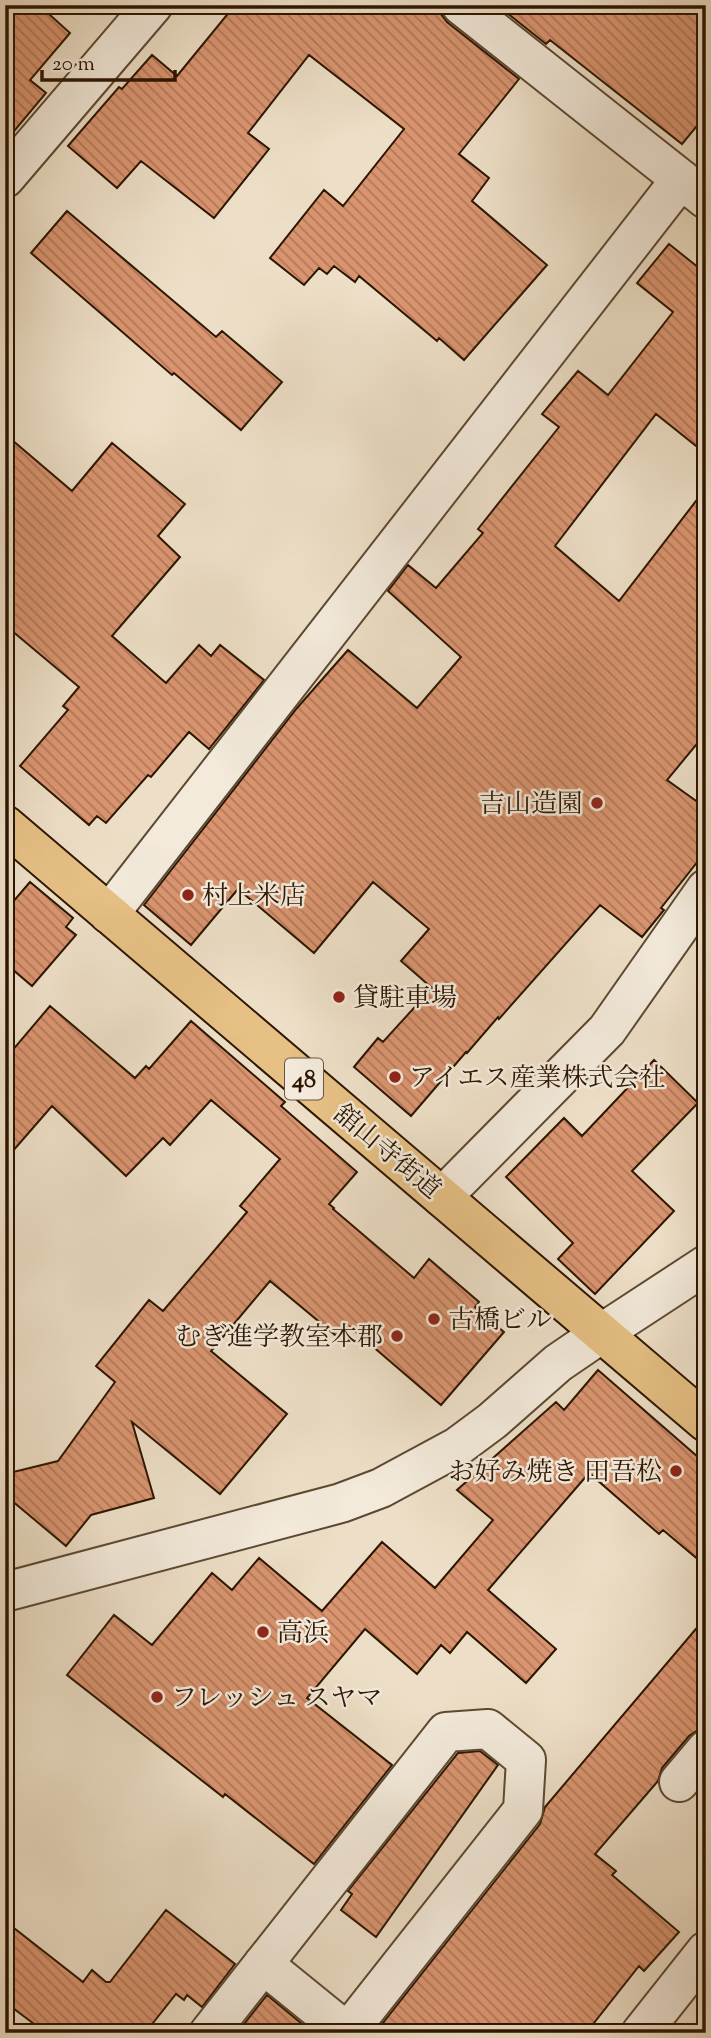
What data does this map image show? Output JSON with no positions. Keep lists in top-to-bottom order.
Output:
{
  "streets": {
    "main road": ["48", "舘山寺街道"]
  },
  "places": [
    "吉山造園",
    "村上米店",
    "貸駐車場",
    "アイエス産業株式会社",
    "古橋ビル",
    "むぎ進学教室本郡",
    "お好み焼き 田吾松",
    "高浜",
    "フレッシュ スヤマ"
  ],
  "scale_bar": "20 m"
}
